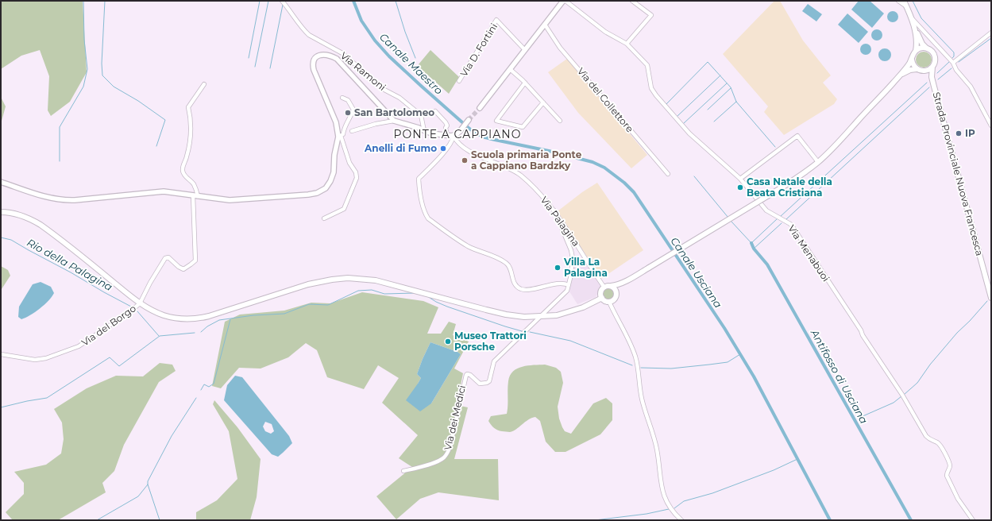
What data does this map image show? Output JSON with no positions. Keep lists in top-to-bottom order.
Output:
{
  "streets": {
    "main road": ["Strada Provinciale Nuova Francesca"],
    "street": [
      "Via D. Fortini",
      "Via Ramoni",
      "Via del Collettore",
      "Via Palagina",
      "Via Menabuoi",
      "Via del Borgo",
      "Via dei Medici"
    ]
  },
  "districts": ["PONTE A CAPPIANO"],
  "water": [
    "Canale Maestro",
    "Rio della Palagina",
    "Canale Usciana",
    "Antifosso di Usciana"
  ],
  "places": [
    "San Bartolomeo",
    "IP",
    "Anelli di Fumo",
    "Scuola primaria Ponte a Cappiano Bardzky",
    "Casa Natale della Beata Cristiana",
    "Villa La Palagina",
    "Museo Trattori Porsche"
  ]
}
